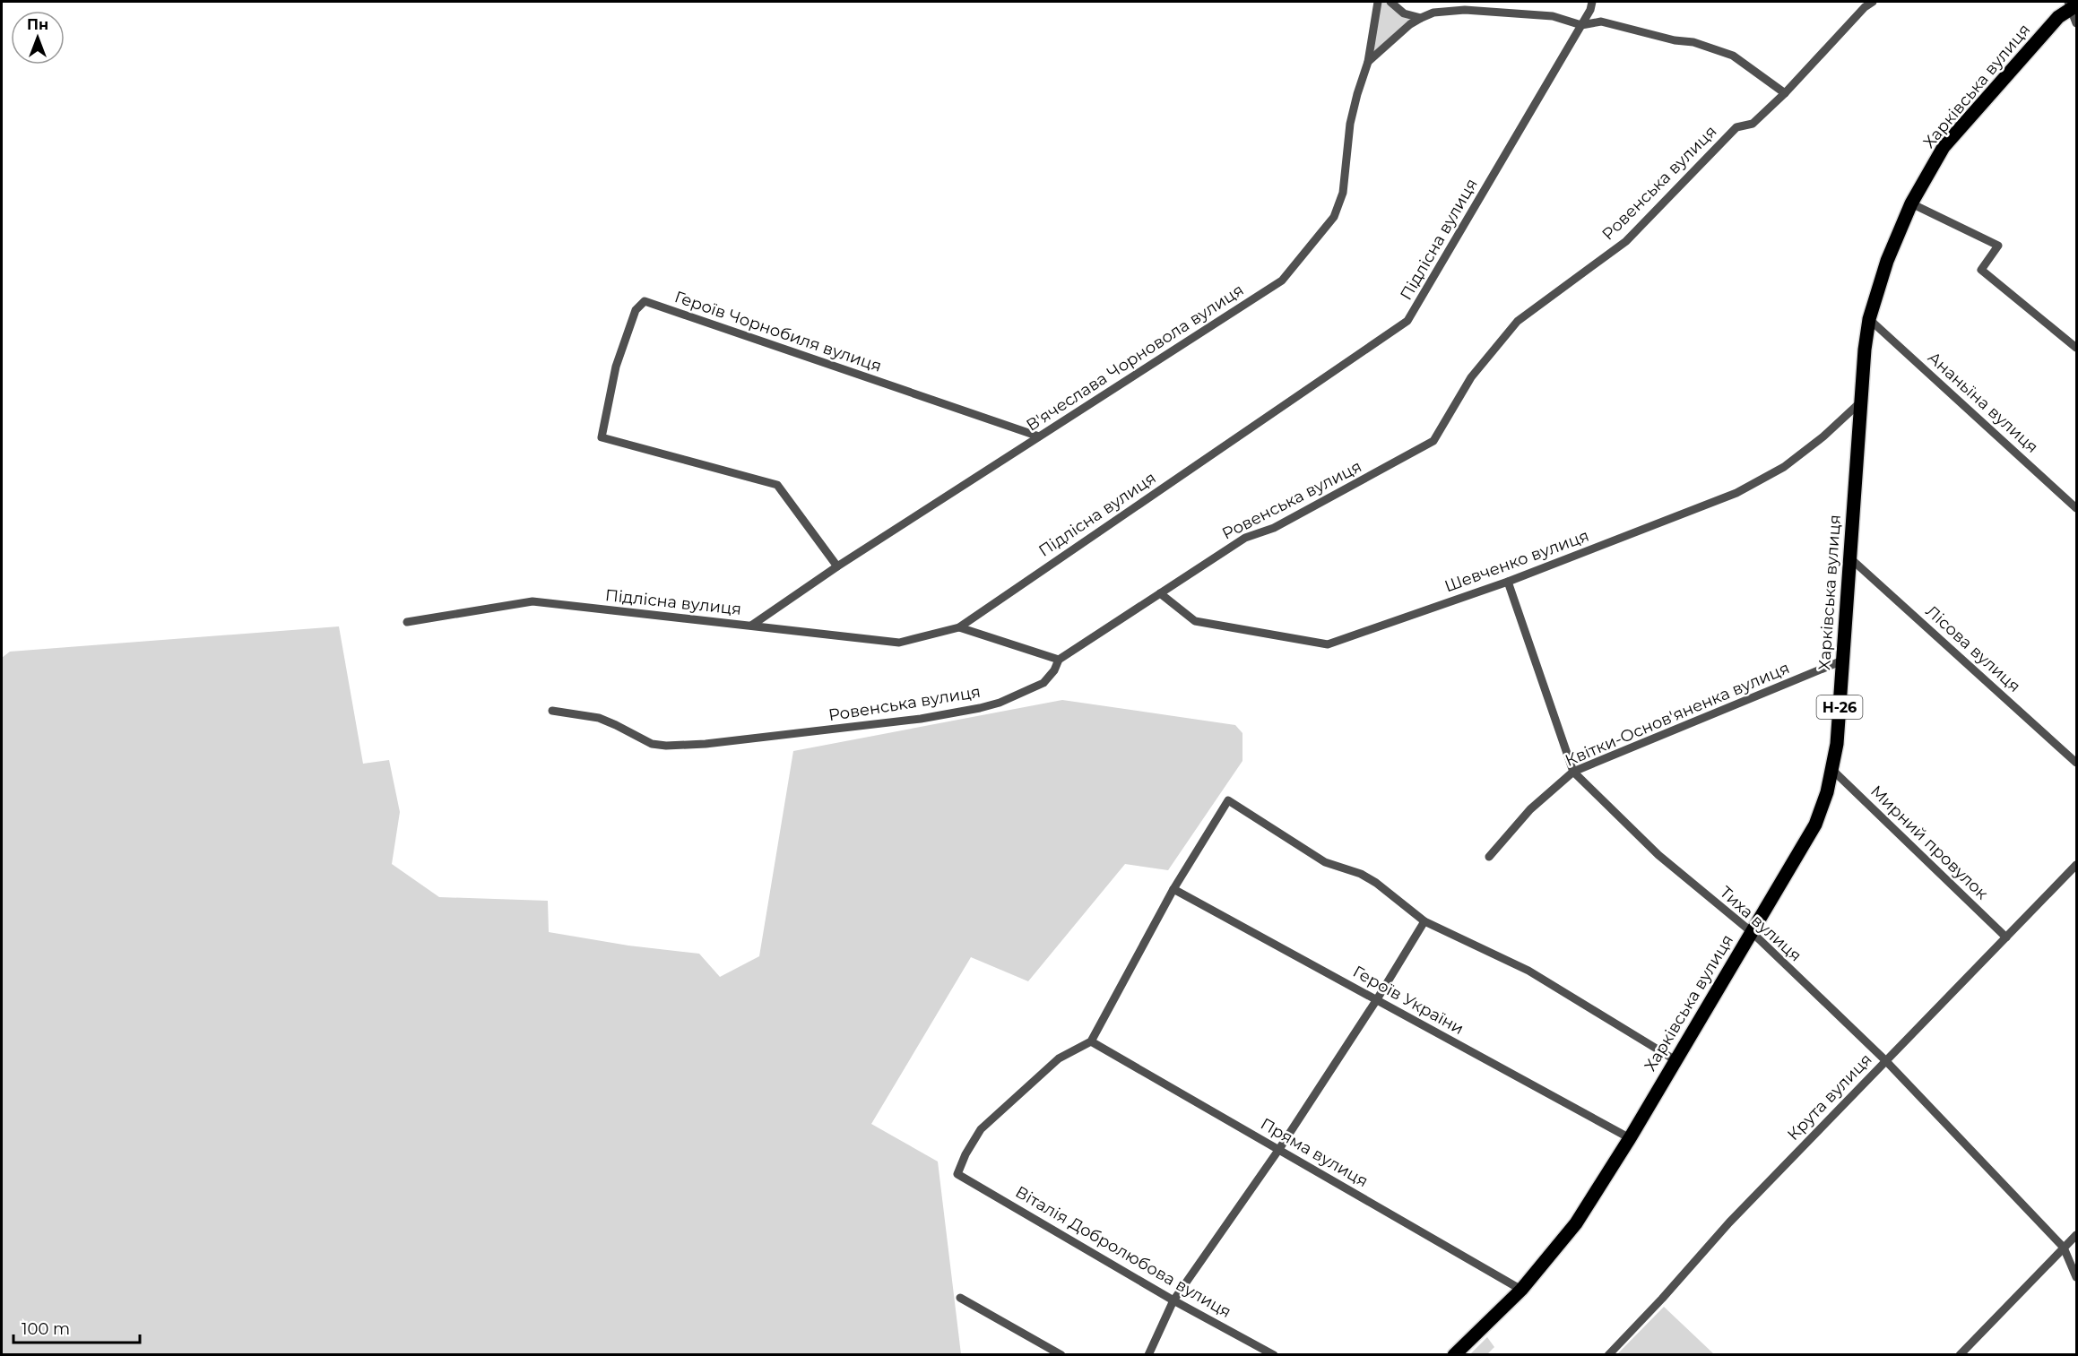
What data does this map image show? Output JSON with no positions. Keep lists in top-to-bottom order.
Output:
{
  "streets": {
    "main road": ["Харківська вулиця", "Н-26"],
    "street": [
      "Ровенська вулиця",
      "Підлісна вулиця",
      "Героїв Чорнобиля вулиця",
      "В'ячеслава Чорновола вулиця",
      "Ананьїна вулиця",
      "Шевченко вулиця",
      "Лісова вулиця",
      "Квітки-Основ'яненка вулиця",
      "Мирний провулок",
      "Тиха вулиця",
      "Героїв України",
      "Крута вулиця",
      "Пряма вулиця",
      "Віталія Добролюбова вулиця"
    ]
  },
  "crossings": [
    ["Харківська вулиця", "Ананьїна вулиця"],
    ["Харківська вулиця", "Шевченко вулиця"],
    ["Харківська вулиця", "Лісова вулиця"],
    ["Харківська вулиця", "Квітки-Основ'яненка вулиця"],
    ["Харківська вулиця", "Мирний провулок"],
    ["Харківська вулиця", "Тиха вулиця"],
    ["Харківська вулиця", "Героїв України"],
    ["Харківська вулиця", "Пряма вулиця"],
    ["Ровенська вулиця", "Шевченко вулиця"],
    ["Підлісна вулиця", "В'ячеслава Чорновола вулиця"],
    ["Героїв Чорнобиля вулиця", "В'ячеслава Чорновола вулиця"],
    ["Шевченко вулиця", "Тиха вулиця"],
    ["Квітки-Основ'яненка вулиця", "Тиха вулиця"],
    ["Мирний провулок", "Крута вулиця"],
    ["Тиха вулиця", "Крута вулиця"],
    ["Пряма вулиця", "Віталія Добролюбова вулиця"]
  ],
  "scale_bar": "100 m",
  "north": "top"
}
